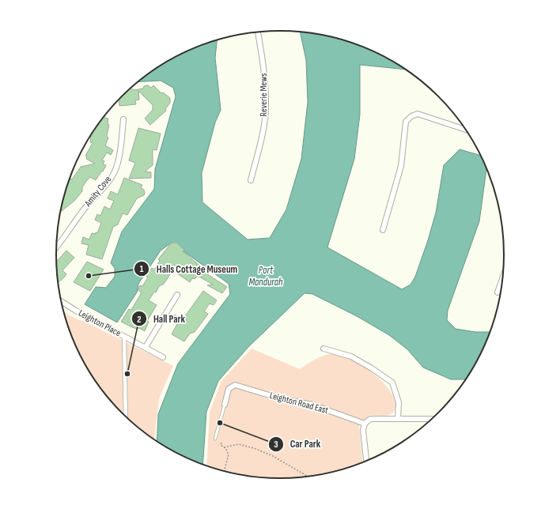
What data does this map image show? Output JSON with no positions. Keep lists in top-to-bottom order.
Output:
{
  "streets": {
    "street": [
      "Reverie Mews",
      "Amity Cove",
      "Leighton Place",
      "Leighton Road East"
    ]
  },
  "water": ["Port Mandurah"],
  "places": ["Halls Cottage Museum", "Hall Park", "Car Park"]
}
